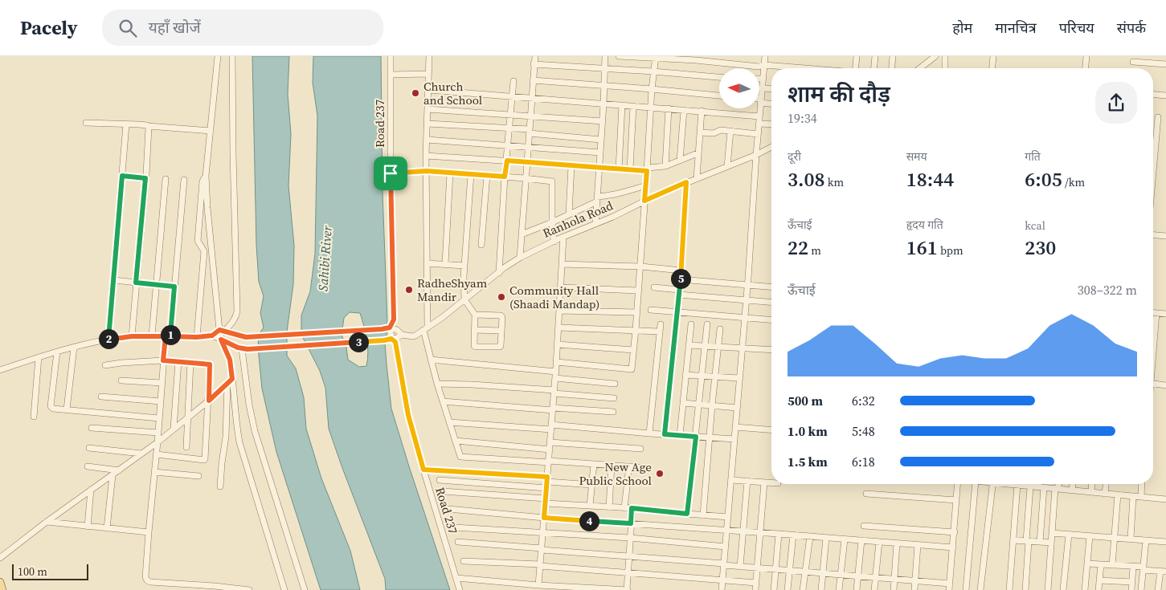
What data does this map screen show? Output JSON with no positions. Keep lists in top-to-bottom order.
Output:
{
  "streets": {
    "street": ["Road 237", "Ranhola Road"]
  },
  "crossings": [
    ["Road 237", "Ranhola Road"]
  ],
  "water": ["Sahibi River"],
  "places": [
    "Church and School",
    "RadheShyam Mandir",
    "Community Hall (Shaadi Mandap)",
    "New Age Public School"
  ],
  "scale_bar": "100 m",
  "north": "left",
  "page": {
    "header": "Pacely",
    "search": "यहाँ खोजें",
    "nav": [
      "होम",
      "मानचित्र",
      "परिचय",
      "संपर्क"
    ],
    "heading": ["शाम की दौड़", "19:34"],
    "stats": [
      ["दूरी", "3.08 km"],
      ["समय", "18:44"],
      ["गति", "6:05 /km"],
      ["ऊँचाई", "22 m"],
      ["हृदय गति", "161 bpm"],
      ["kcal", "230"]
    ],
    "pins": [
      "5",
      "1",
      "2",
      "3",
      "4"
    ],
    "chart": ["ऊँचाई", "308–322 m"],
    "list": [
      {
        "name": "500 m",
        "note": "6:32"
      },
      {
        "name": "1.0 km",
        "note": "5:48"
      },
      {
        "name": "1.5 km",
        "note": "6:18"
      }
    ],
    "scale": "100 m"
  }
}
